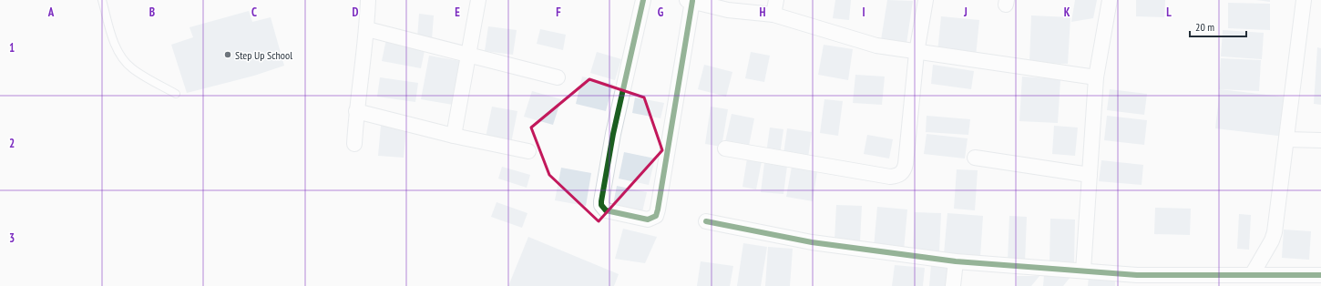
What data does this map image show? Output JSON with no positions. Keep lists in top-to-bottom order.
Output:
{
  "places": ["Step Up School"],
  "scale_bar": "20 m",
  "grid": {
    "columns": [
      "A",
      "B",
      "C",
      "D",
      "E",
      "F",
      "G",
      "H",
      "I",
      "J",
      "K",
      "L"
    ],
    "rows": ["1", "2", "3"]
  }
}
